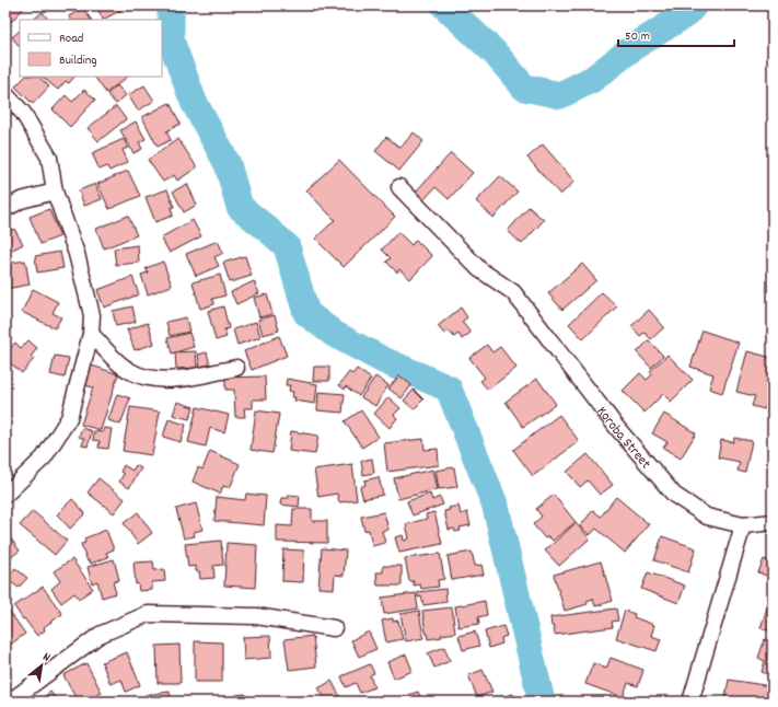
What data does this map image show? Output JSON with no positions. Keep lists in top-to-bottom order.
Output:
{
  "streets": {
    "street": ["Koroba Street"]
  },
  "legend": ["Road", "Building"],
  "scale_bar": "50 m",
  "north": "top right"
}
